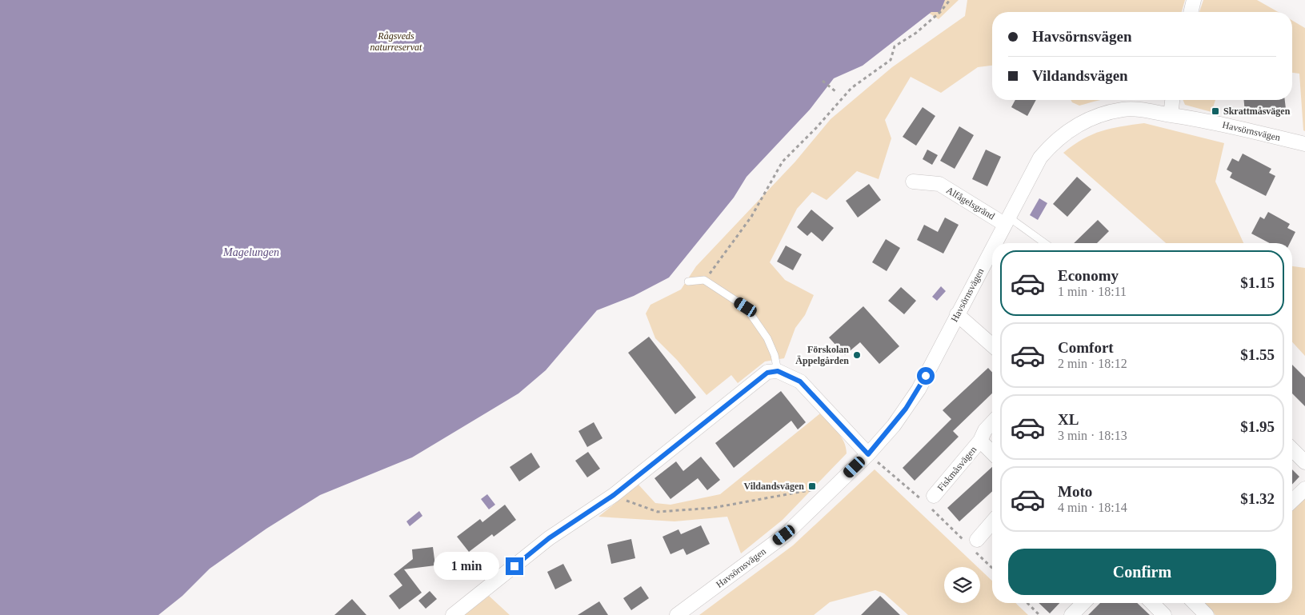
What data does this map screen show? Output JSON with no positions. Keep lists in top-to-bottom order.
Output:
{
  "streets": {
    "street": ["Havsörnsvägen", "Alfågelsgränd", "Fiskmåsvägen"]
  },
  "crossings": [
    ["Havsörnsvägen", "Alfågelsgränd"]
  ],
  "water": ["Magelungen"],
  "parks": ["Rågsveds naturreservat"],
  "places": {
    "transit": ["Skrattmåsvägen", "Vildandsvägen"],
    "other": ["Förskolan Äppelgården"]
  },
  "page": {
    "banner": ["Havsörnsvägen", "Vildandsvägen"],
    "list": [
      {
        "name": "Economy",
        "note": "1 min · 18:11",
        "value": "$1.15"
      },
      {
        "name": "Comfort",
        "note": "2 min · 18:12",
        "value": "$1.55"
      },
      {
        "name": "XL",
        "note": "3 min · 18:13",
        "value": "$1.95"
      },
      {
        "name": "Moto",
        "note": "4 min · 18:14",
        "value": "$1.32"
      }
    ],
    "buttons": "Confirm",
    "bubble": "1 min"
  }
}
